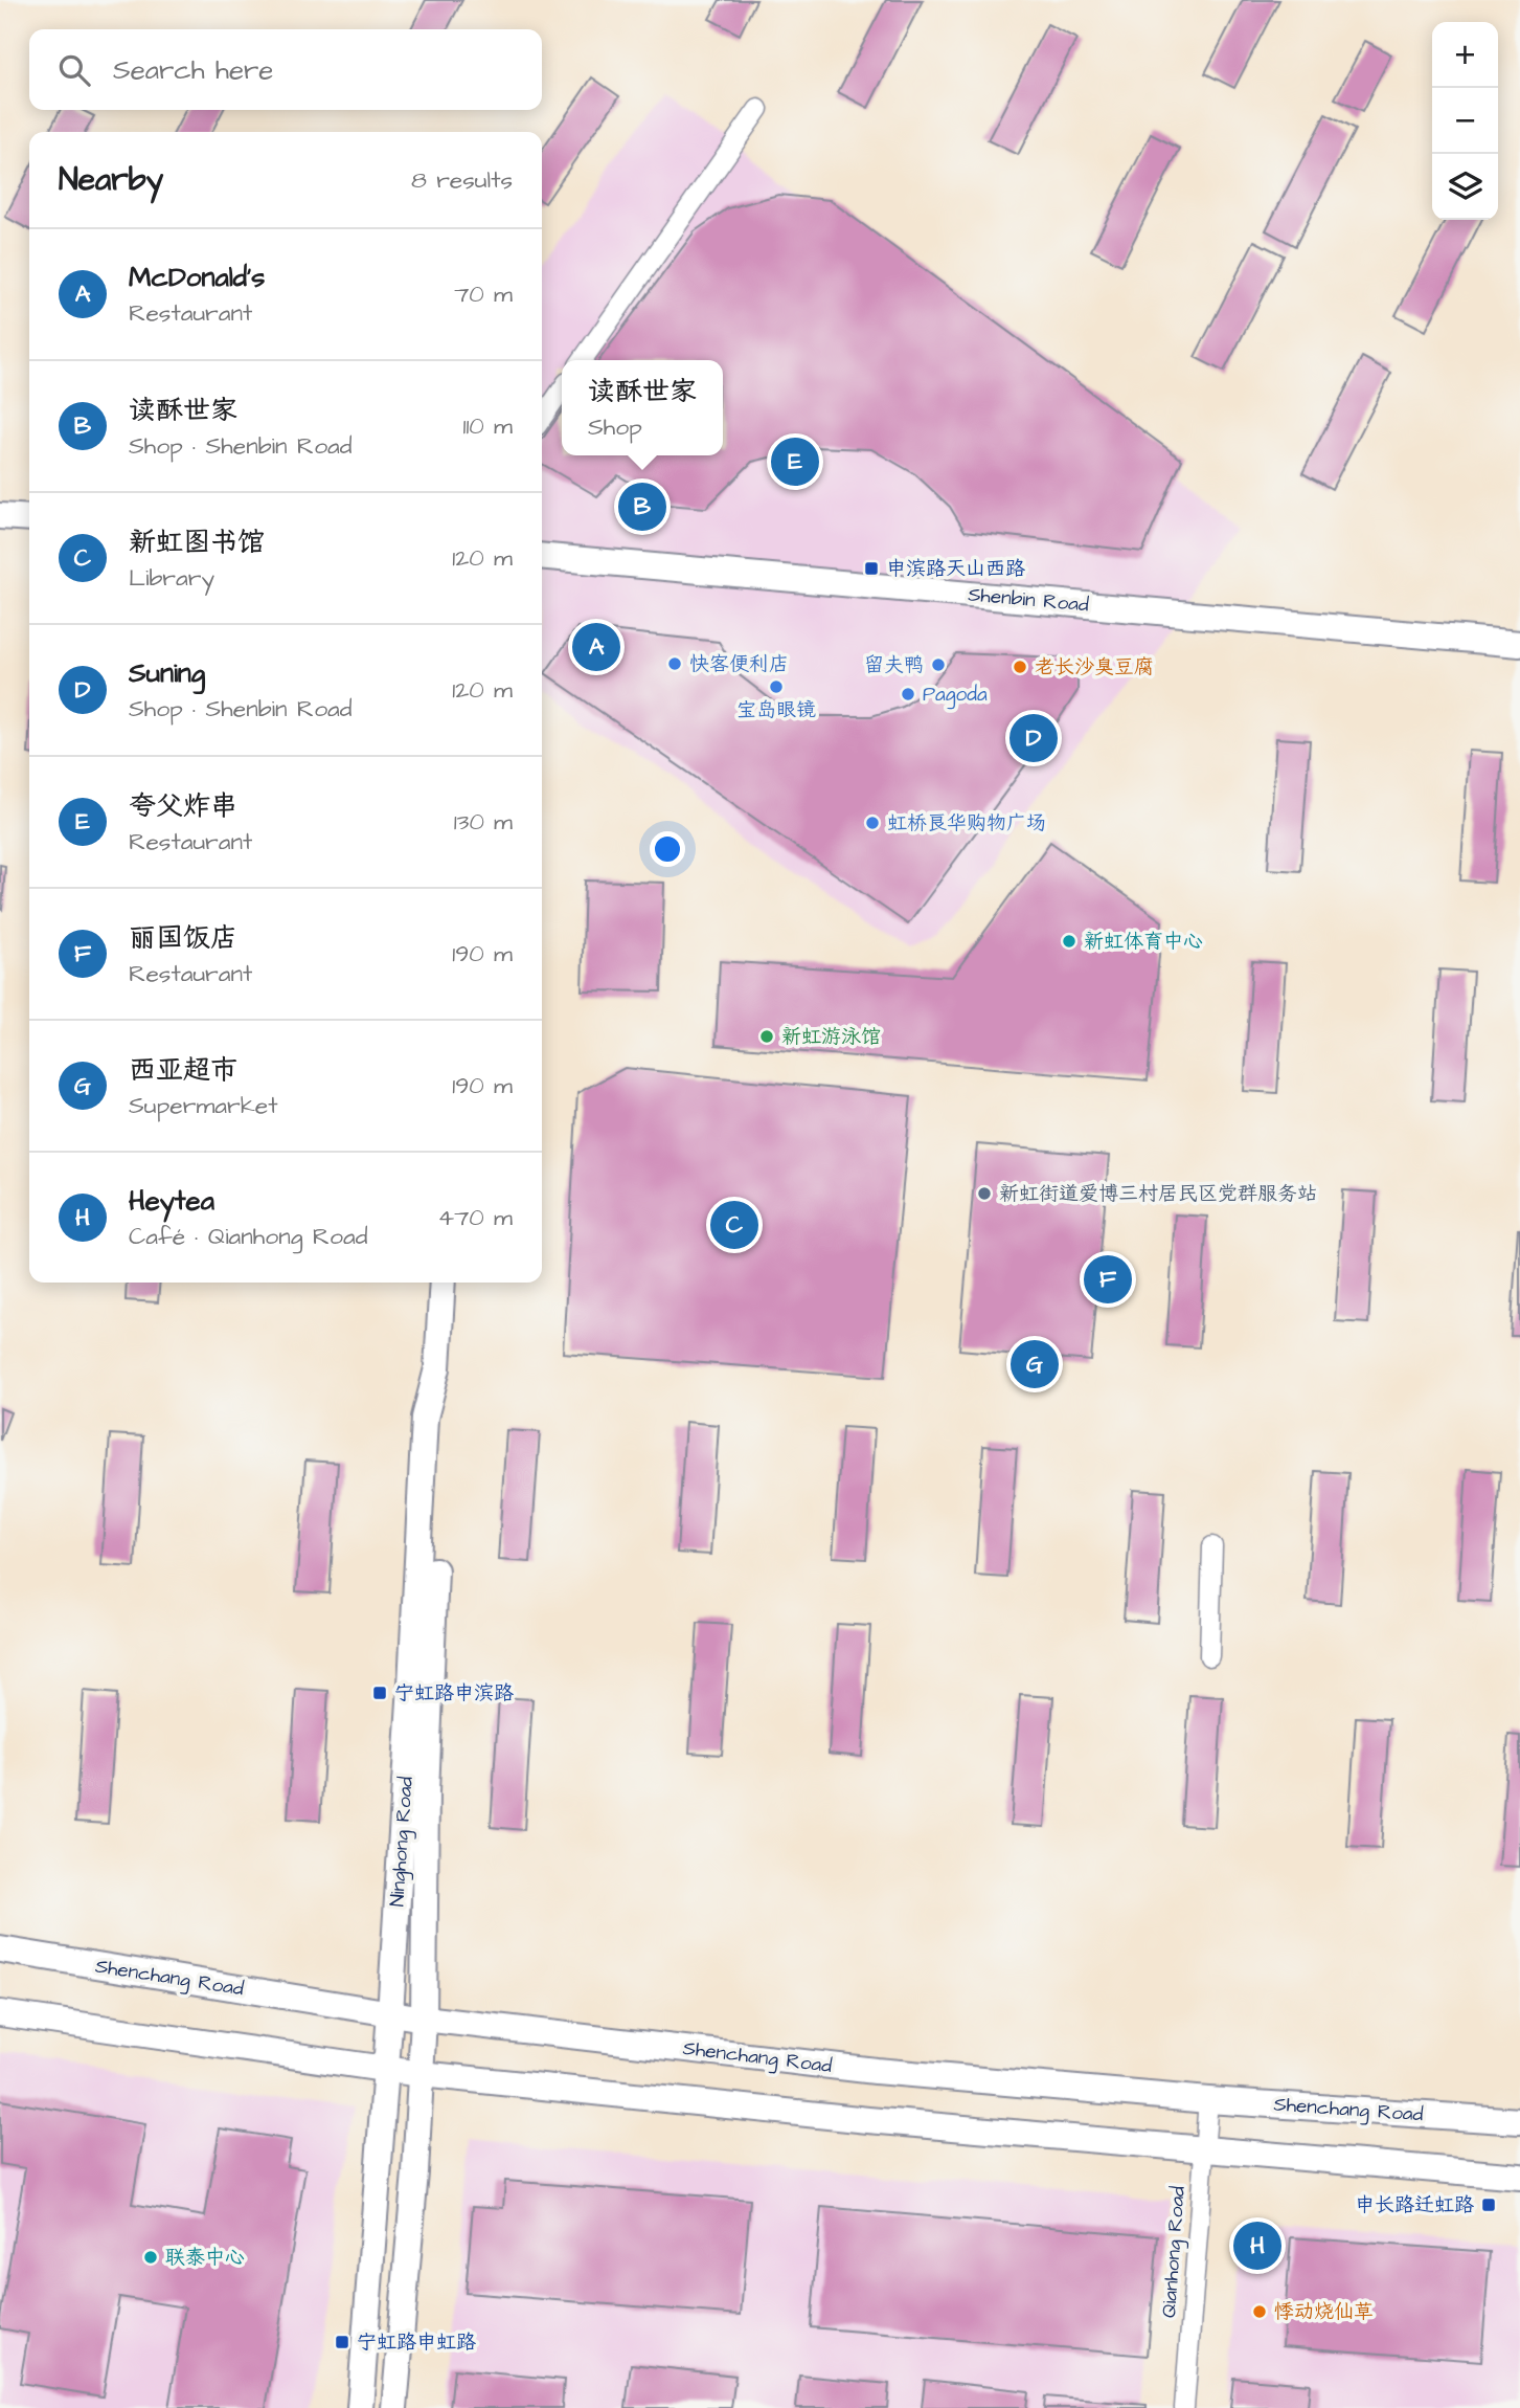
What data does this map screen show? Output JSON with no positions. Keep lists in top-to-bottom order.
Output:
{
  "streets": {
    "main road": ["Shenbin Road", "Ninghong Road", "Shenchang Road"],
    "street": ["Qianhong Road"]
  },
  "crossings": [
    ["Ninghong Road", "Shenchang Road"],
    ["Shenchang Road", "Qianhong Road"]
  ],
  "places": {
    "transit": [
      "申滨路天山西路",
      "宁虹路申滨路",
      "申长路迁虹路",
      "宁虹路申虹路"
    ],
    "other": [
      "快客便利店",
      "留夫鸭",
      "老长沙臭豆腐",
      "宝岛眼镜",
      "Pagoda",
      "虹桥良华购物广场",
      "新虹体育中心",
      "新虹游泳馆",
      "新虹街道爱博三村居民区党群服务站",
      "联泰中心",
      "悸动烧仙草"
    ]
  },
  "page": {
    "map_buttons": ["+", "−"],
    "search": "Search here",
    "heading": ["Nearby", "8 results"],
    "list": [
      {
        "mark": "A",
        "name": "McDonald's",
        "note": "Restaurant",
        "value": "70 m"
      },
      {
        "mark": "B",
        "name": "读酥世家",
        "note": "Shop · Shenbin Road",
        "value": "110 m"
      },
      {
        "mark": "C",
        "name": "新虹图书馆",
        "note": "Library",
        "value": "120 m"
      },
      {
        "mark": "D",
        "name": "Suning",
        "note": "Shop · Shenbin Road",
        "value": "120 m"
      },
      {
        "mark": "E",
        "name": "夸父炸串",
        "note": "Restaurant",
        "value": "130 m"
      },
      {
        "mark": "F",
        "name": "丽国饭店",
        "note": "Restaurant",
        "value": "190 m"
      },
      {
        "mark": "G",
        "name": "西亚超市",
        "note": "Supermarket",
        "value": "190 m"
      },
      {
        "mark": "H",
        "name": "Heytea",
        "note": "Café · Qianhong Road",
        "value": "470 m"
      }
    ],
    "popup": ["读酥世家", "Shop"],
    "pins": [
      "E",
      "B",
      "A",
      "D",
      "C",
      "F",
      "G",
      "H"
    ]
  }
}
